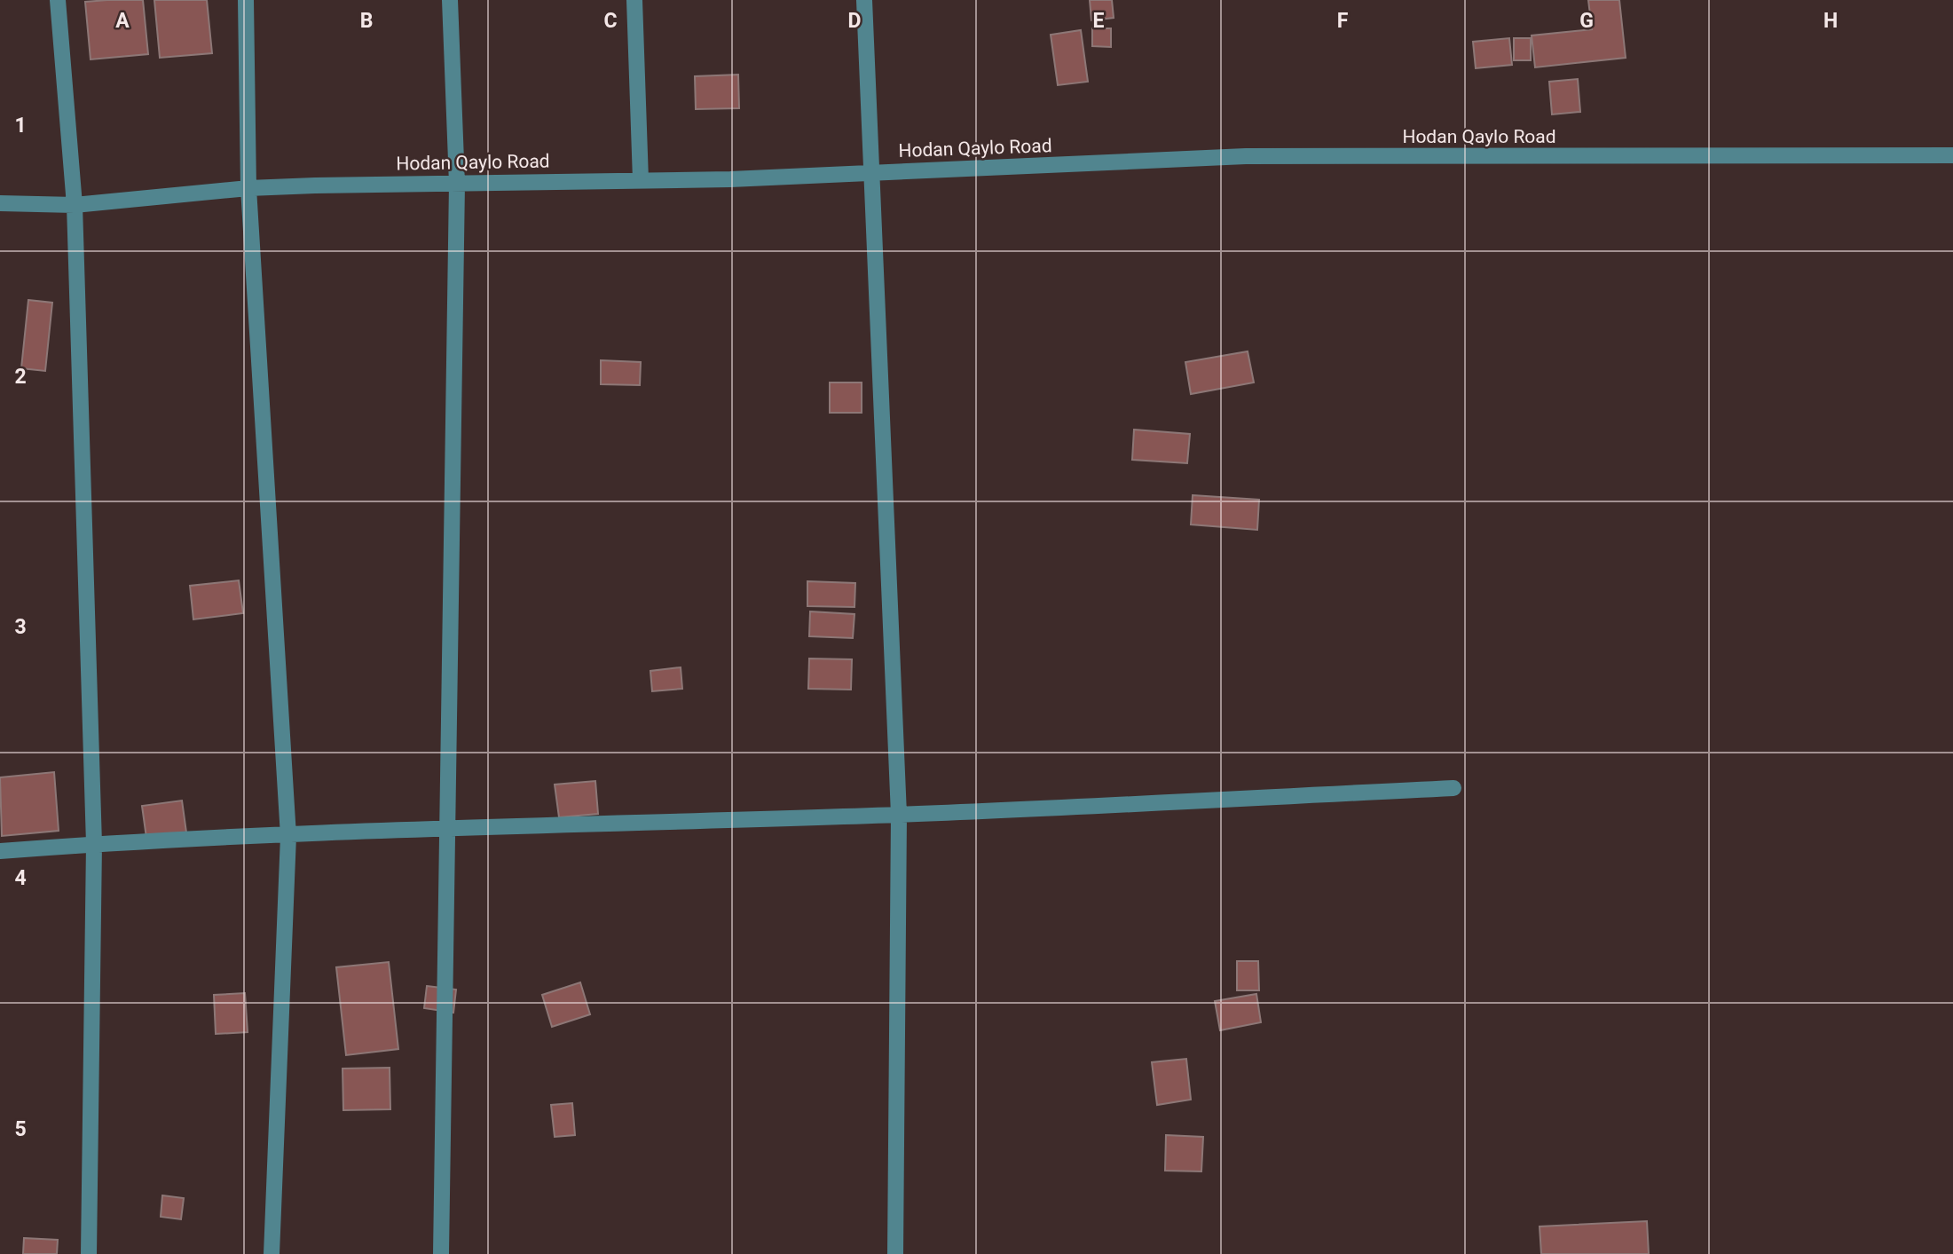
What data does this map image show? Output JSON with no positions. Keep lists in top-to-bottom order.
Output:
{
  "streets": {
    "street": ["Hodan Qaylo Road"]
  },
  "grid": {
    "columns": [
      "A",
      "B",
      "C",
      "D",
      "E",
      "F",
      "G",
      "H"
    ],
    "rows": [
      "1",
      "2",
      "3",
      "4",
      "5"
    ]
  }
}
